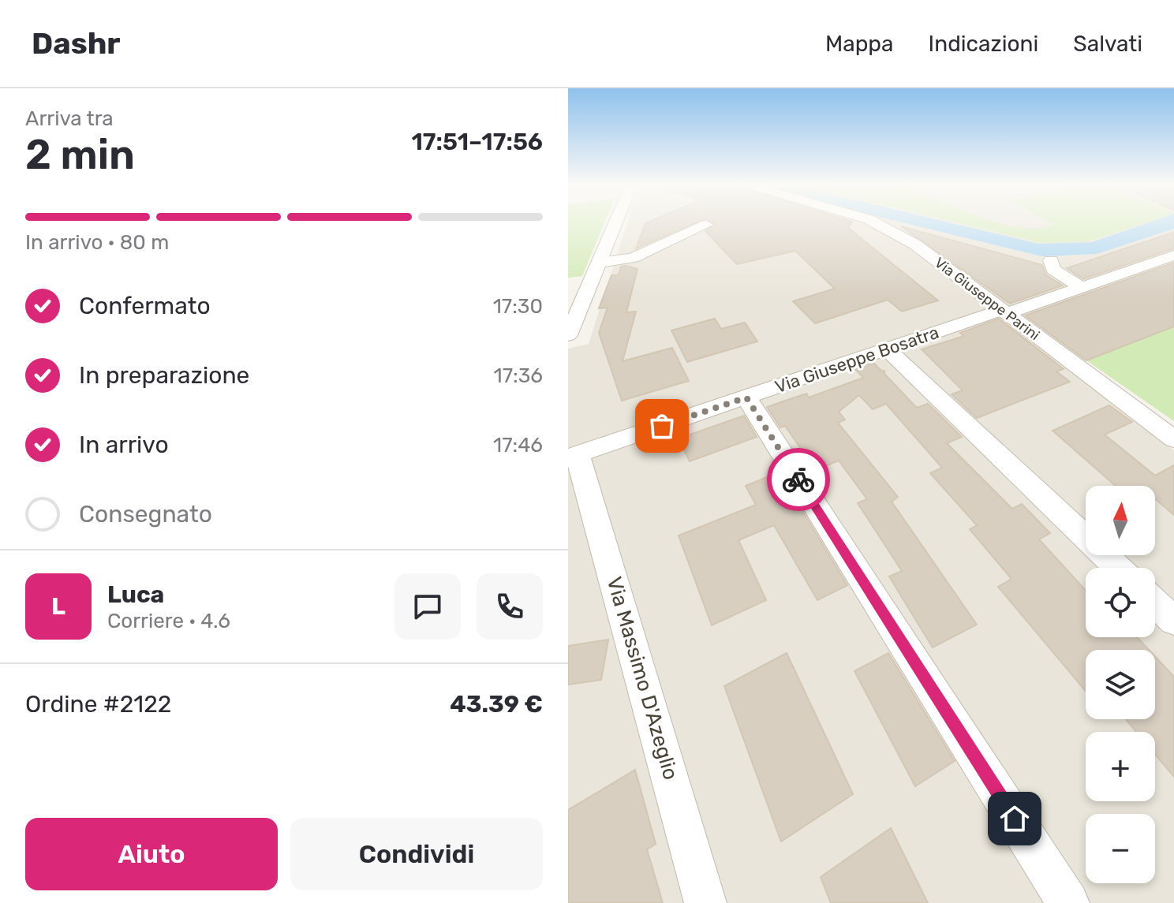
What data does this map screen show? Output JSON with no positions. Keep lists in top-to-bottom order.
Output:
{
  "streets": {
    "street": ["Via Giuseppe Parini", "Via Giuseppe Bosatra", "Via Massimo D'Azeglio"]
  },
  "crossings": [
    ["Via Giuseppe Parini", "Via Giuseppe Bosatra"],
    ["Via Giuseppe Bosatra", "Via Massimo D'Azeglio"]
  ],
  "north": "top",
  "page": {
    "header": "Dashr",
    "nav": ["Mappa", "Indicazioni", "Salvati"],
    "heading": ["2 min", "Arriva tra", "17:51–17:56"],
    "panel": [
      "Luca",
      "Corriere · 4.6",
      "Ordine #2122",
      "43.39 €"
    ],
    "bar": "In arrivo · 80 m",
    "list": [
      ["Confermato", "17:30"],
      ["In preparazione", "17:36"],
      ["In arrivo", "17:46"],
      "Consegnato"
    ],
    "map_buttons": ["+", "−"],
    "round": "L",
    "buttons": ["Aiuto", "Condividi"]
  }
}
